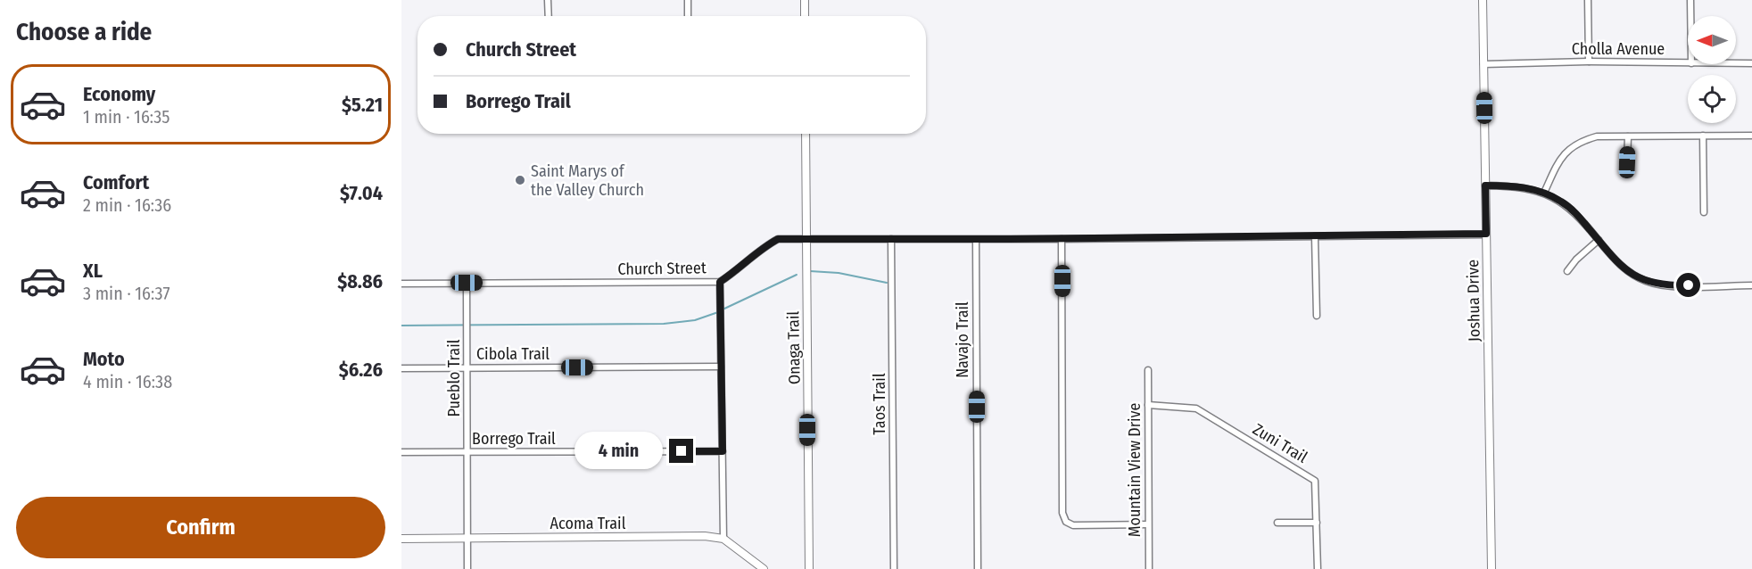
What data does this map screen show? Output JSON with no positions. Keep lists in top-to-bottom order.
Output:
{
  "streets": {
    "street": [
      "Cholla Avenue",
      "Church Street",
      "Joshua Drive",
      "Navajo Trail",
      "Onaga Trail",
      "Cibola Trail",
      "Pueblo Trail",
      "Taos Trail",
      "Borrego Trail",
      "Zuni Trail",
      "Mountain View Drive",
      "Acoma Trail"
    ]
  },
  "crossings": [
    ["Cholla Avenue", "Joshua Drive"],
    ["Church Street", "Joshua Drive"],
    ["Church Street", "Navajo Trail"],
    ["Church Street", "Onaga Trail"],
    ["Church Street", "Pueblo Trail"],
    ["Church Street", "Taos Trail"],
    ["Cibola Trail", "Pueblo Trail"],
    ["Pueblo Trail", "Borrego Trail"],
    ["Pueblo Trail", "Acoma Trail"],
    ["Zuni Trail", "Mountain View Drive"]
  ],
  "places": ["Saint Marys of the Valley Church"],
  "north": "left",
  "page": {
    "heading": "Choose a ride",
    "banner": ["Church Street", "Borrego Trail"],
    "list": [
      {
        "name": "Economy",
        "note": "1 min · 16:35",
        "value": "$5.21"
      },
      {
        "name": "Comfort",
        "note": "2 min · 16:36",
        "value": "$7.04"
      },
      {
        "name": "XL",
        "note": "3 min · 16:37",
        "value": "$8.86"
      },
      {
        "name": "Moto",
        "note": "4 min · 16:38",
        "value": "$6.26"
      }
    ],
    "bubble": "4 min",
    "buttons": "Confirm"
  }
}
